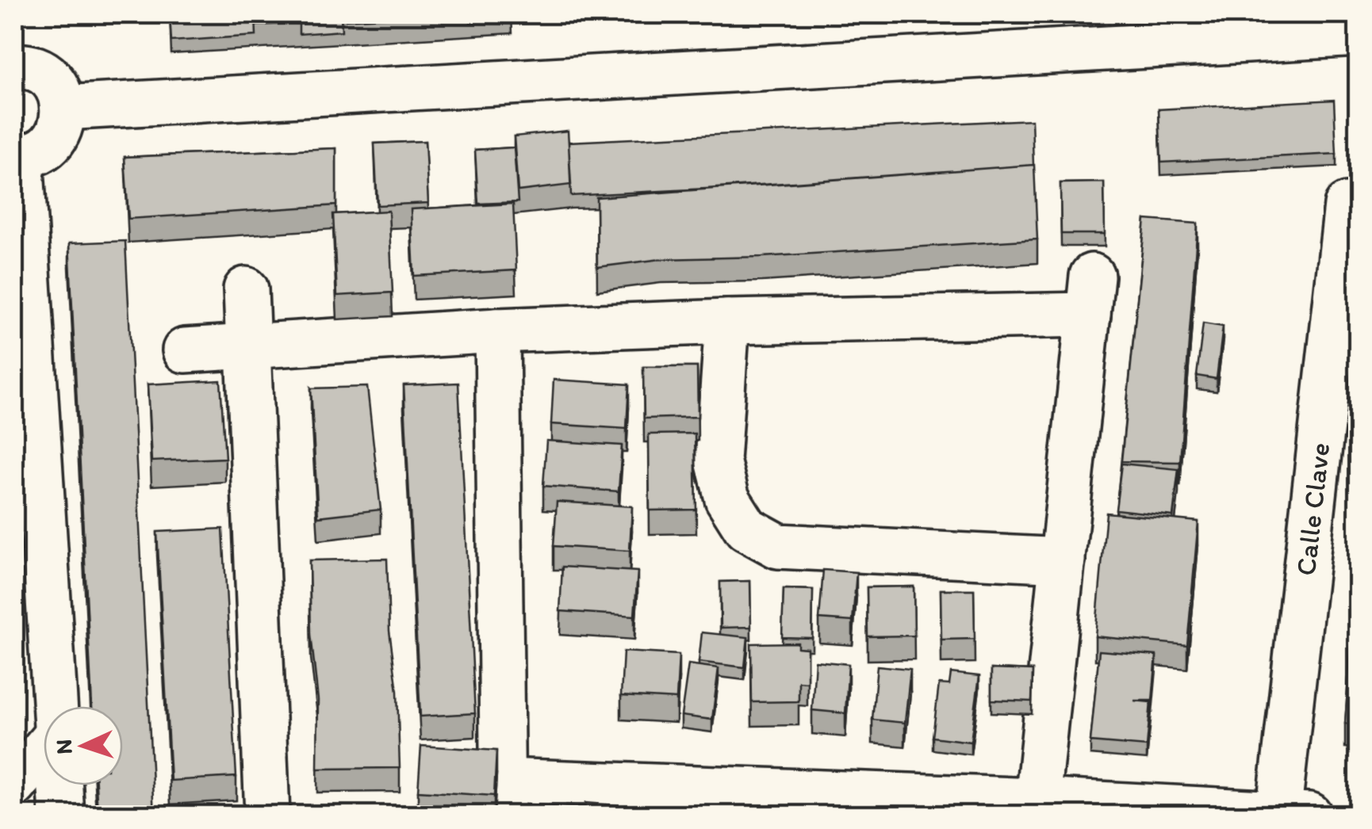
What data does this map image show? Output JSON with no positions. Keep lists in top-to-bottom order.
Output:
{
  "streets": {
    "street": ["Calle Clave"]
  },
  "north": "left"
}
